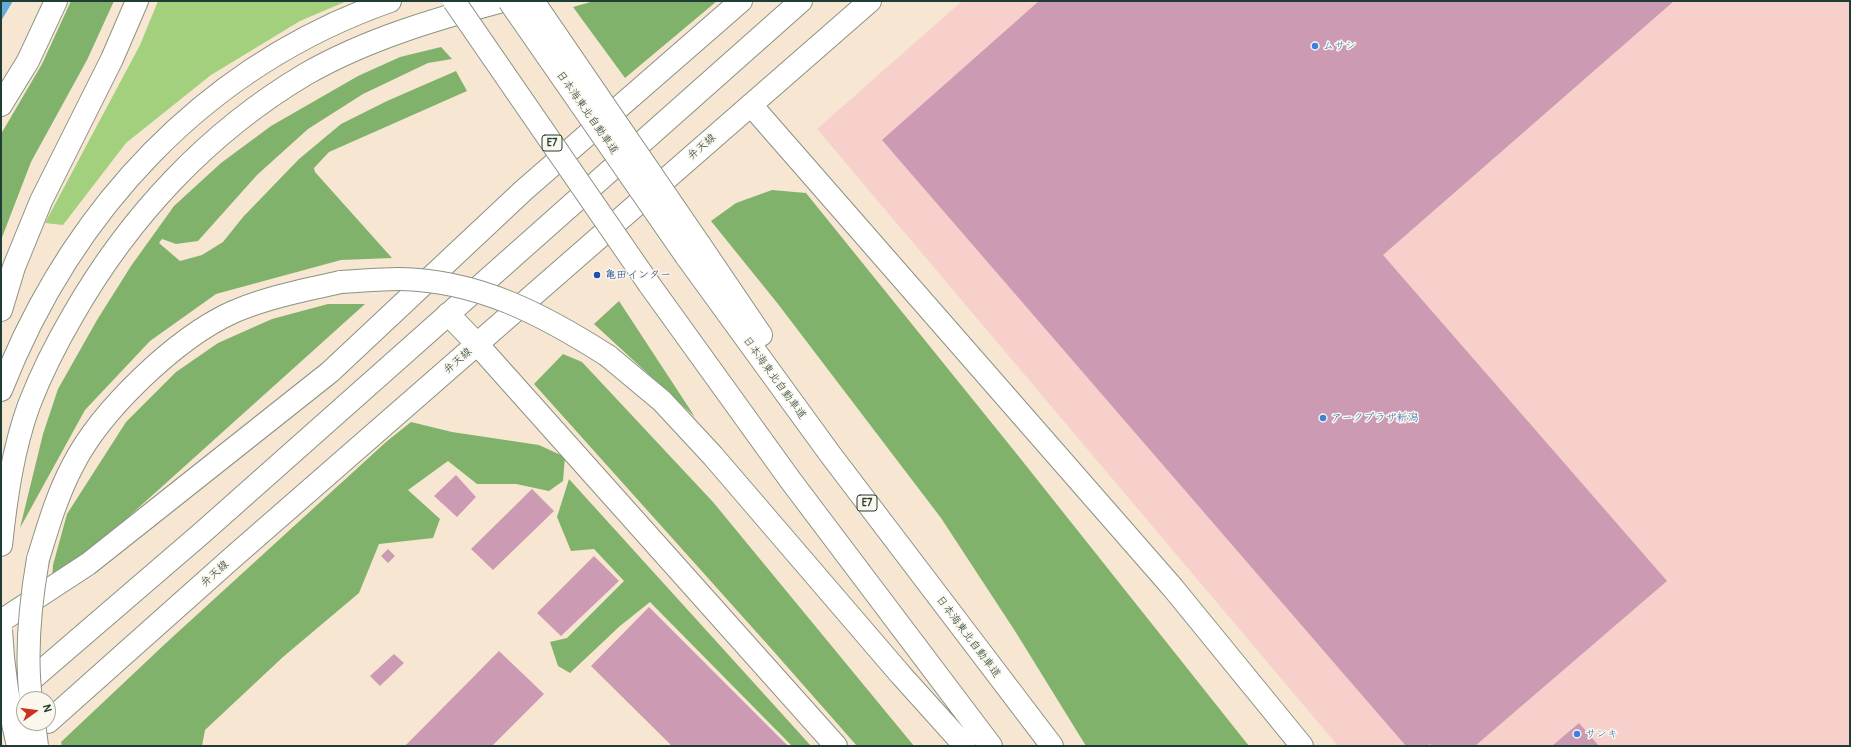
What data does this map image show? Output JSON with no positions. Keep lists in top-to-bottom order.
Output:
{
  "streets": {
    "main road": ["日本海東北自動車道", "E7", "弁天線"]
  },
  "places": [
    "ムサシ",
    "亀田インター",
    "アークプラザ新潟",
    "サンキ"
  ],
  "north": "right"
}
